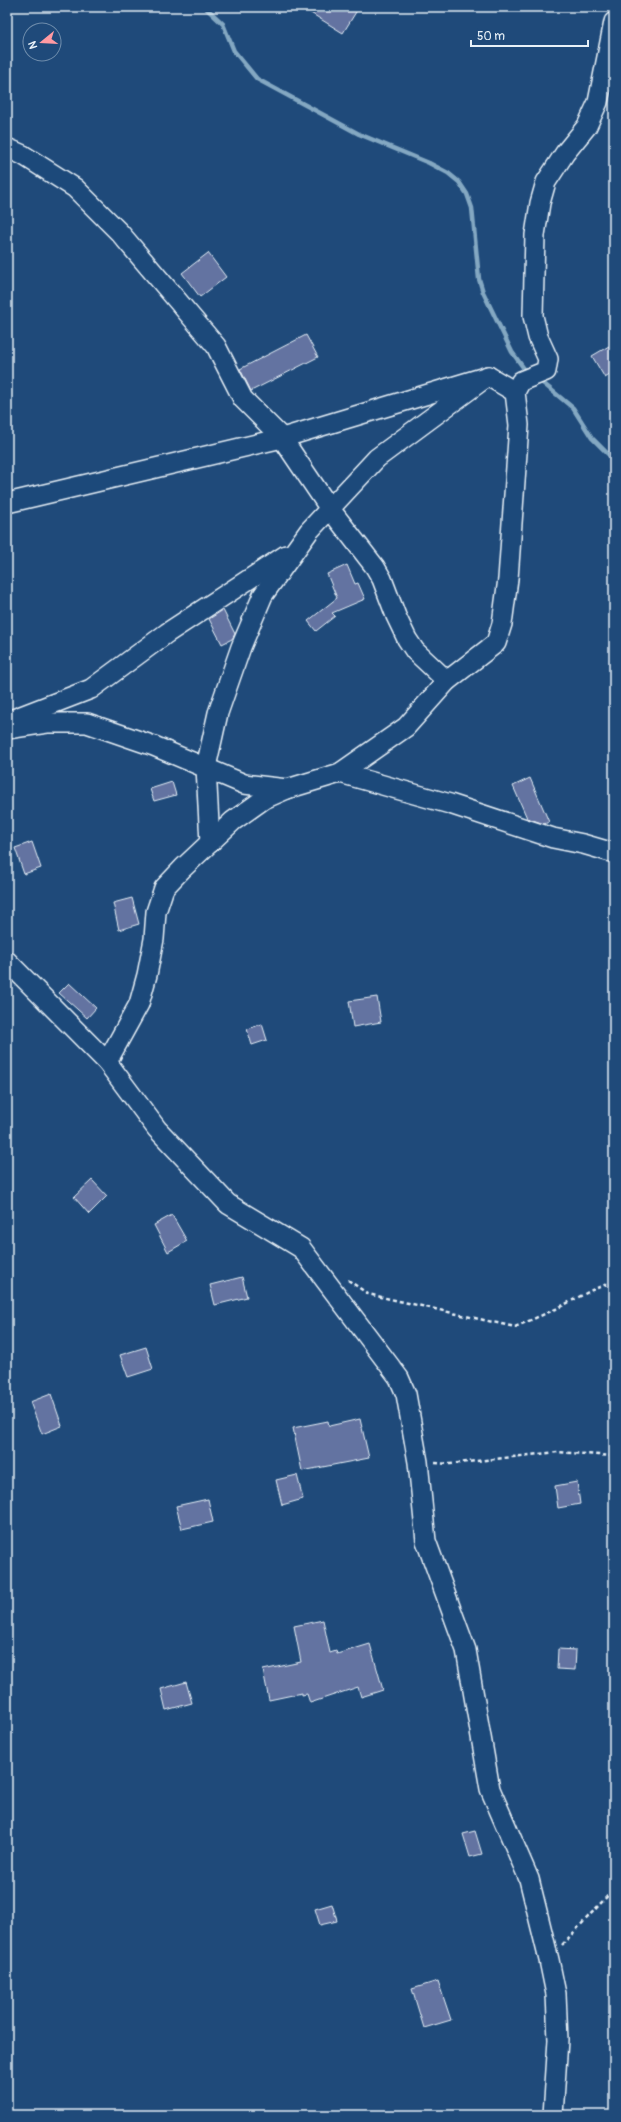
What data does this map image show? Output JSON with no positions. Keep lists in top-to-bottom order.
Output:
{
  "scale_bar": "50 m",
  "north": "left"
}
